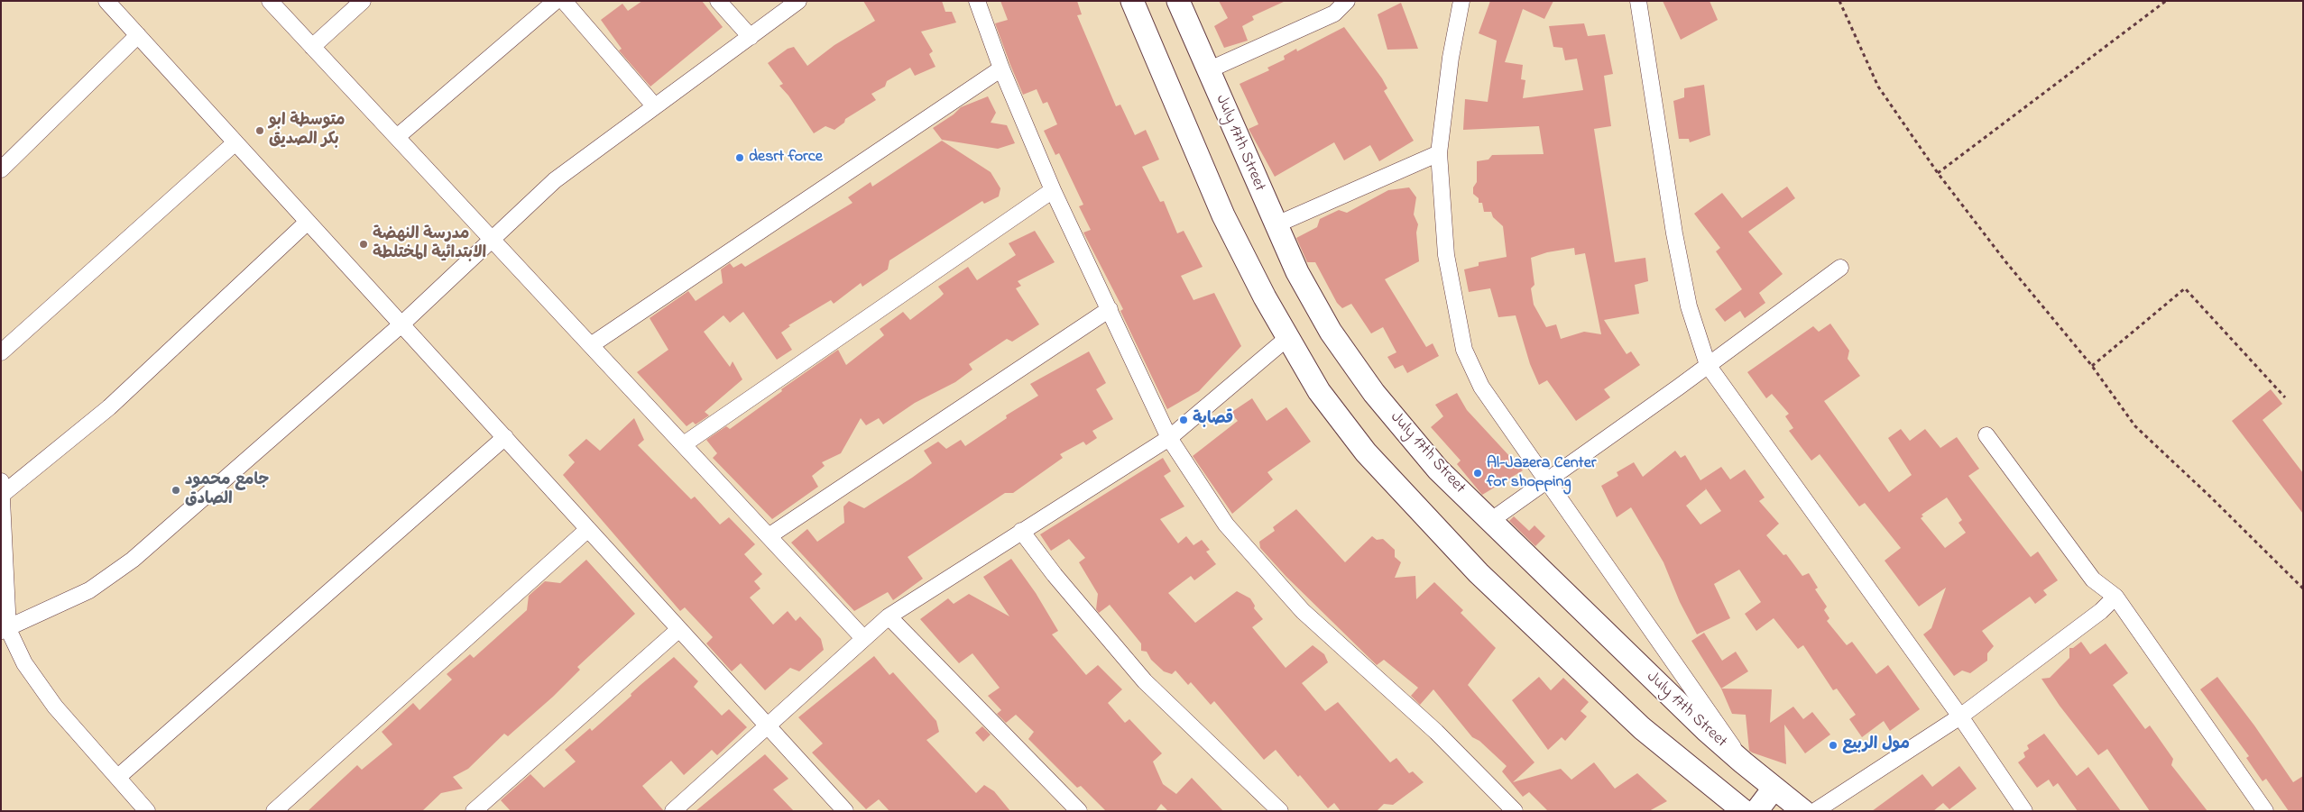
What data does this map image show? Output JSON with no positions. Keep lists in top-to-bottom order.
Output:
{
  "streets": {
    "main road": ["July 17th Street"]
  },
  "places": [
    "متوسطة ابو بكر الصديق",
    "desrt force",
    "مدرسة النهضة الابتدائية المختلطة",
    "قصابة",
    "Al-Jazera Center for shopping",
    "جامع محمود الصادق",
    "مول الربيع"
  ]
}
